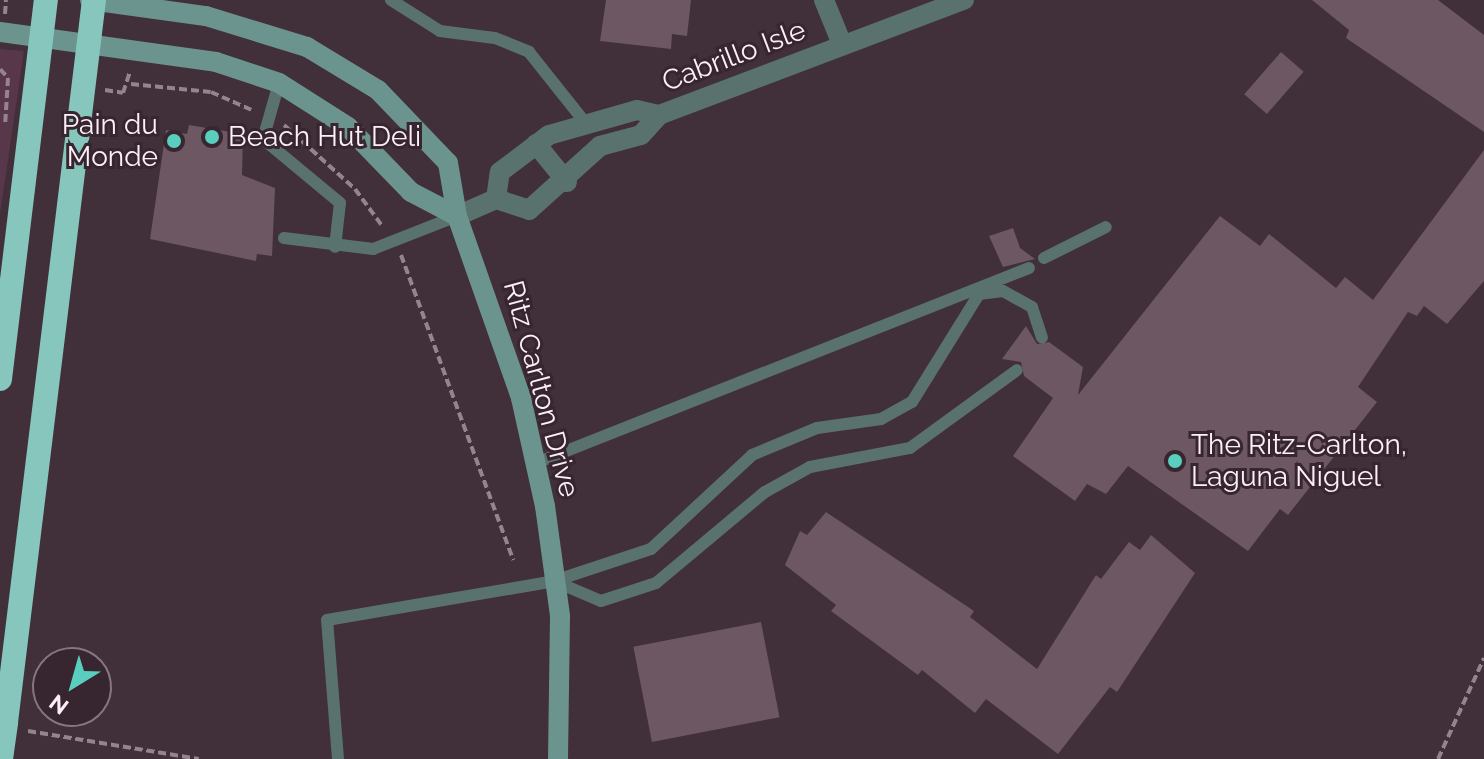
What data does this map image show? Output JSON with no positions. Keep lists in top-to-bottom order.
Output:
{
  "streets": {
    "street": ["Cabrillo Isle", "Ritz Carlton Drive"]
  },
  "places": ["Beach Hut Deli", "Pain du Monde", "The Ritz-Carlton, Laguna Niguel"],
  "north": "bottom left"
}
